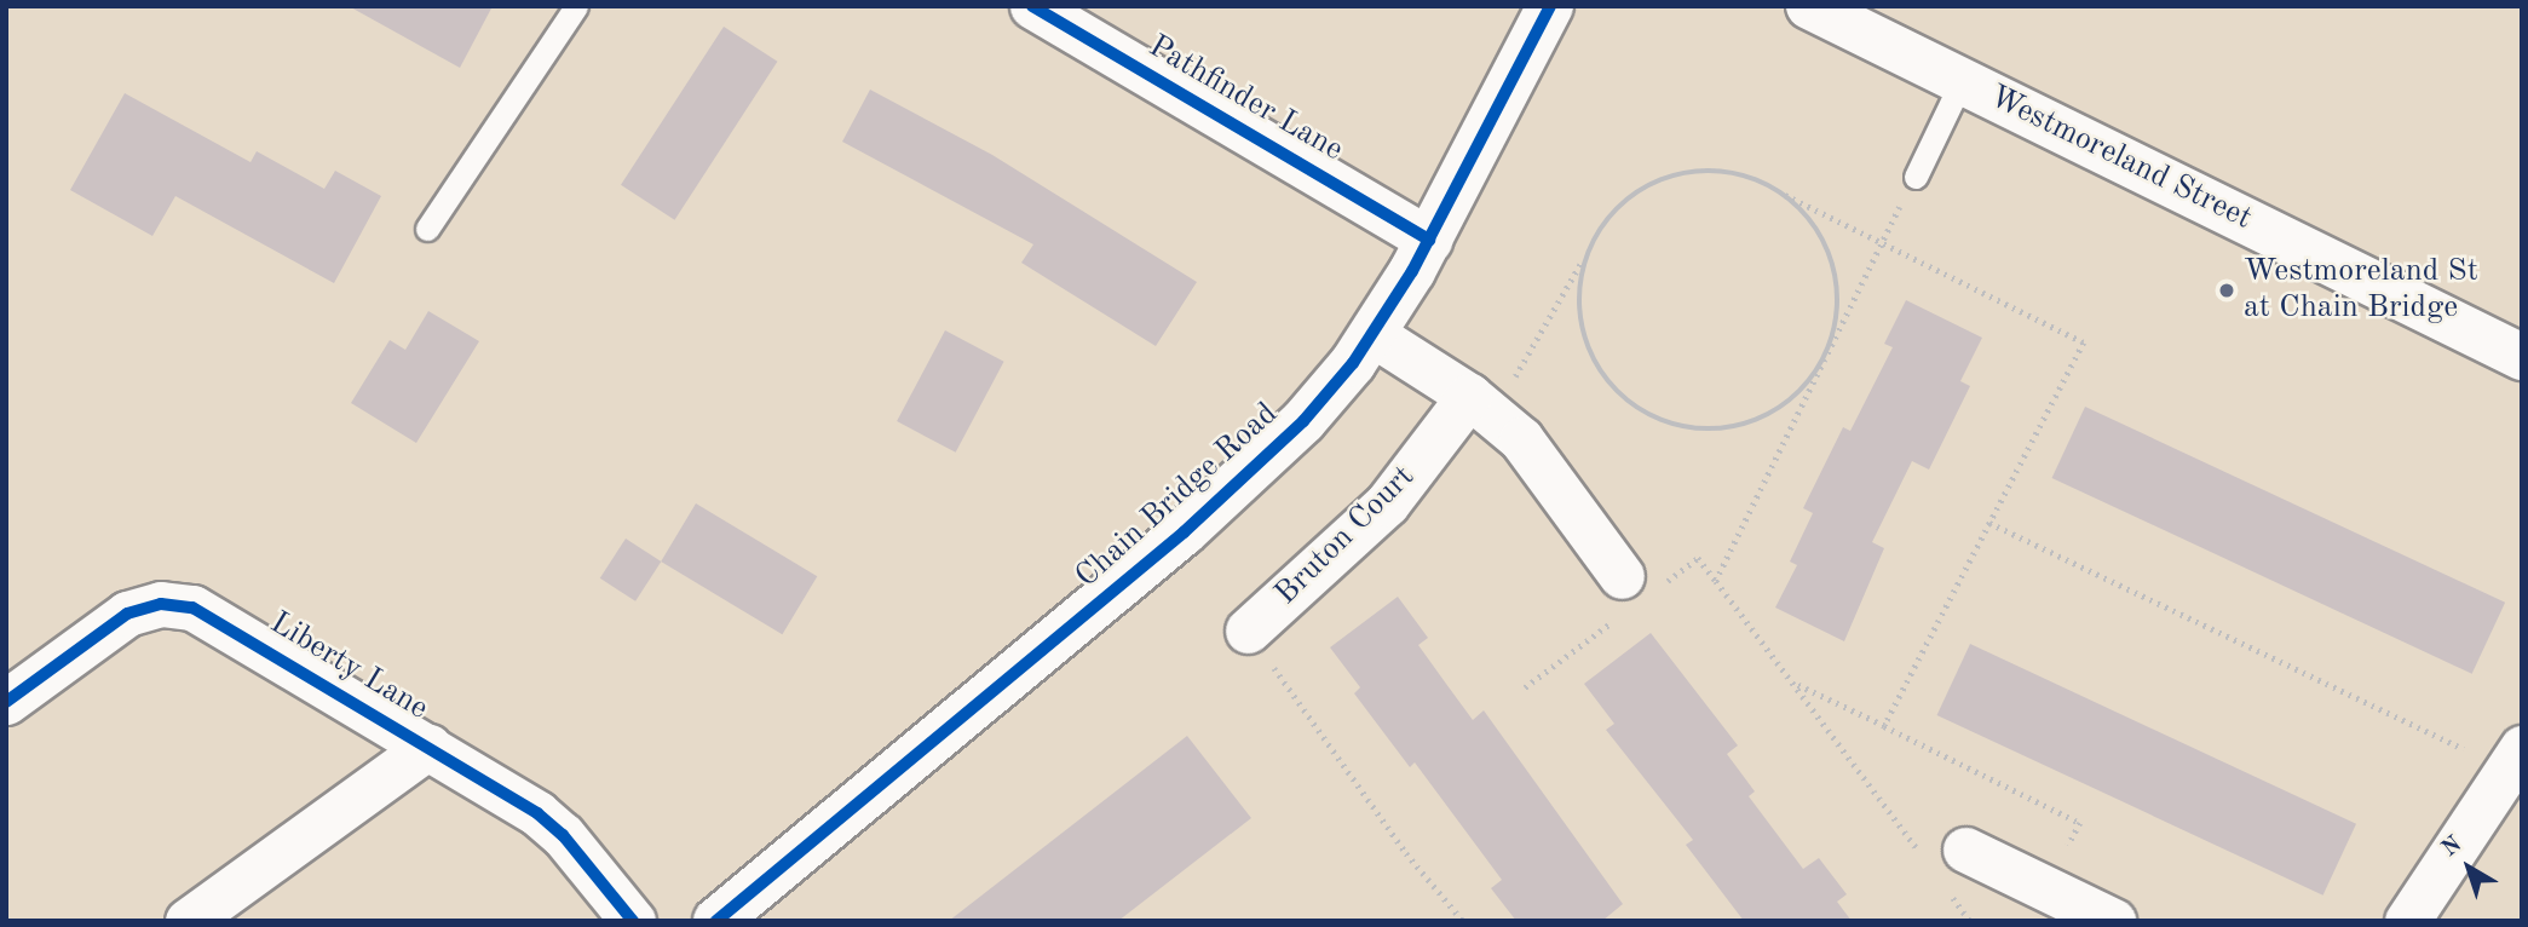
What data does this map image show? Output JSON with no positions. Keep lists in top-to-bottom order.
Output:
{
  "streets": {
    "main road": ["Westmoreland Street", "Chain Bridge Road"],
    "street": ["Pathfinder Lane", "Bruton Court", "Liberty Lane"]
  },
  "crossings": [
    ["Pathfinder Lane", "Chain Bridge Road"]
  ],
  "places": ["Westmoreland St at Chain Bridge"],
  "north": "top left"
}
